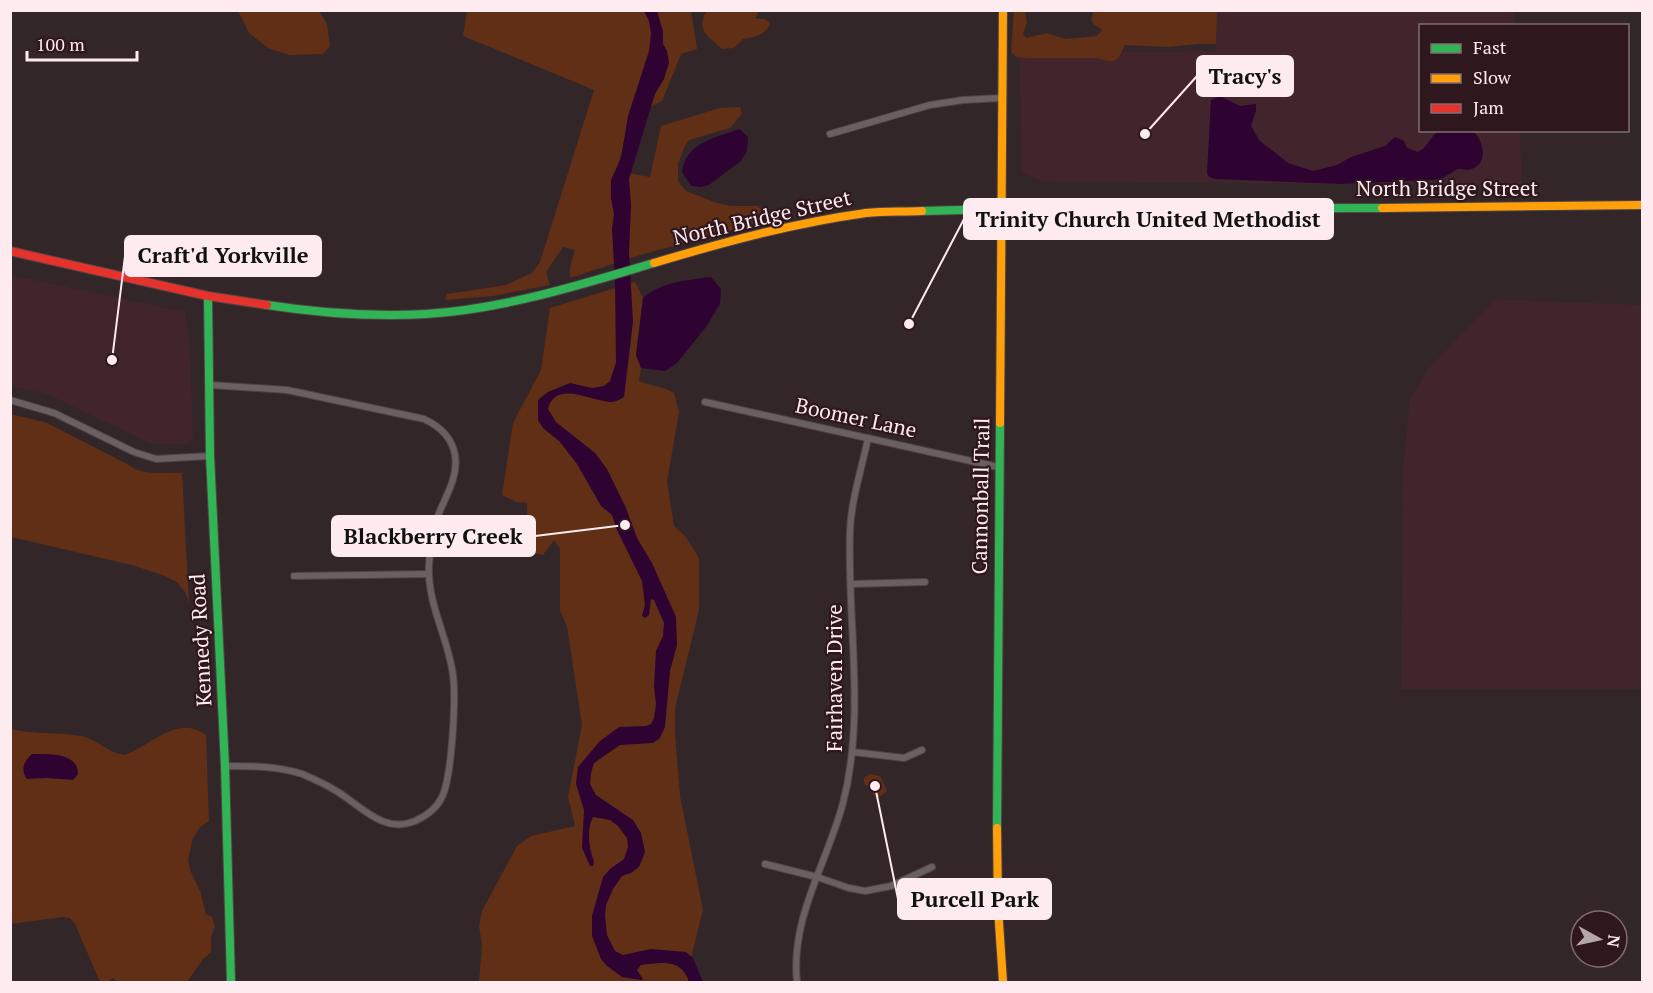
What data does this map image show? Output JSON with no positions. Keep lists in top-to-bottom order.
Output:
{
  "streets": {
    "main road": ["North Bridge Street", "Cannonball Trail", "Kennedy Road"],
    "street": ["Boomer Lane", "Fairhaven Drive"]
  },
  "crossings": [
    ["North Bridge Street", "Cannonball Trail"],
    ["North Bridge Street", "Kennedy Road"],
    ["Boomer Lane", "Cannonball Trail"],
    ["Boomer Lane", "Fairhaven Drive"]
  ],
  "places": [
    "Tracy's",
    "Trinity Church United Methodist",
    "Craft'd Yorkville",
    "Blackberry Creek",
    "Purcell Park"
  ],
  "legend": ["Fast", "Slow", "Jam"],
  "scale_bar": "100 m",
  "north": "right"
}
